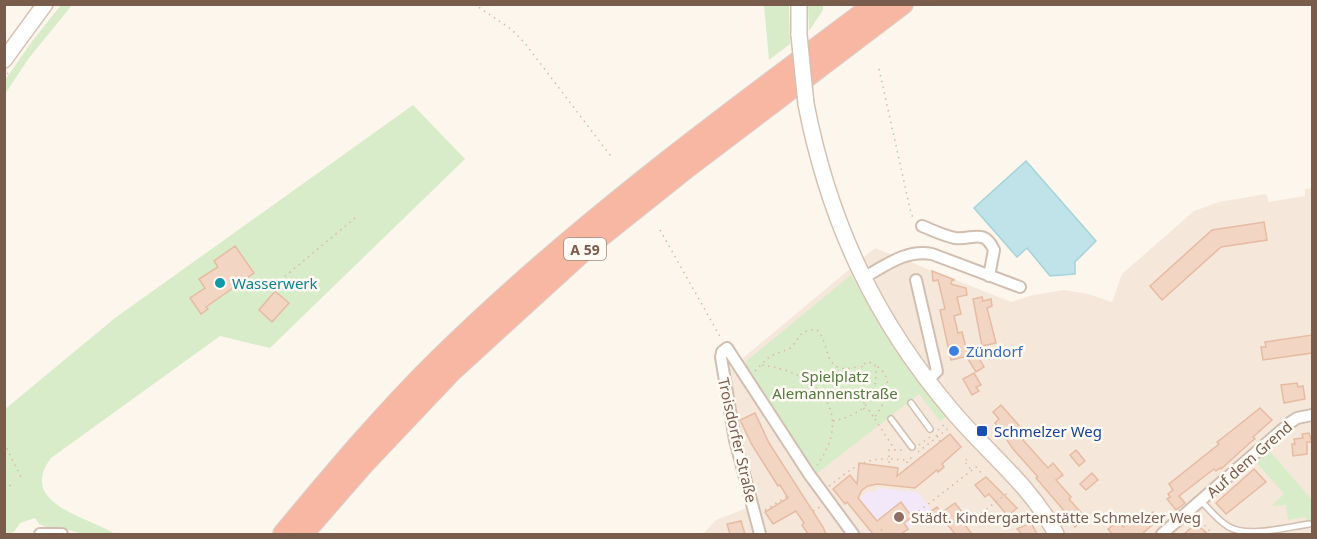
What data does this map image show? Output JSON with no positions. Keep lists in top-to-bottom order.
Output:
{
  "streets": {
    "highway": ["A 59"],
    "street": ["Troisdorfer Straße", "Auf dem Grend"]
  },
  "parks": ["Spielplatz Alemannenstraße"],
  "places": {
    "other": ["Wasserwerk", "Zündorf", "Städt. Kindergartenstätte Schmelzer Weg"],
    "transit": ["Schmelzer Weg"]
  }
}
